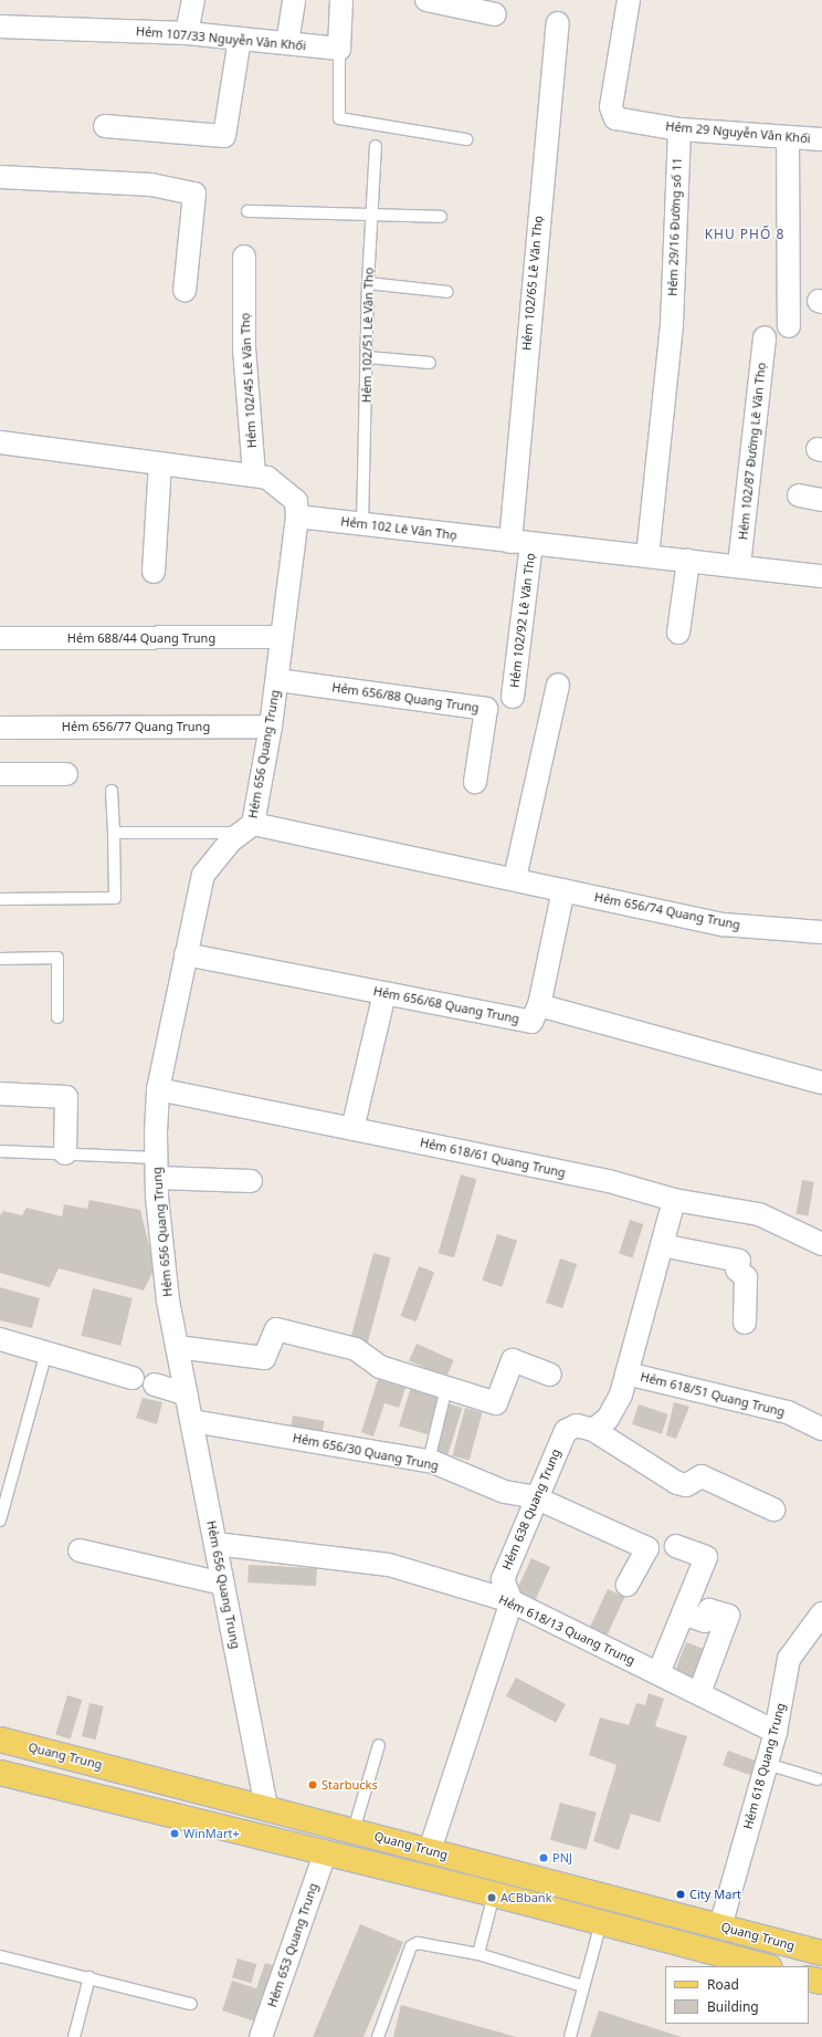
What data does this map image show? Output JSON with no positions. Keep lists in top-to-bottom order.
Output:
{
  "streets": {
    "main road": ["Quang Trung"],
    "street": [
      "Hẻm 107/33 Nguyễn Văn Khối",
      "Hẻm 29 Nguyễn Văn Khối",
      "Hẻm 29/16 Đường số 11",
      "Hẻm 102/65 Lê Văn Thọ",
      "Hẻm 102/45 Lê Văn Thọ",
      "Hẻm 102/87 Đường Lê Văn Thọ",
      "Hẻm 102 Lê Văn Thọ",
      "Hẻm 102/92 Lê Văn Thọ",
      "Hẻm 688/44 Quang Trung",
      "Hẻm 656/88 Quang Trung",
      "Hẻm 656/77 Quang Trung",
      "Hẻm 656 Quang Trung",
      "Hẻm 656/74 Quang Trung",
      "Hẻm 656/68 Quang Trung",
      "Hẻm 618/61 Quang Trung",
      "Hẻm 618/51 Quang Trung",
      "Hẻm 656/30 Quang Trung",
      "Hẻm 638 Quang Trung",
      "Hẻm 618/13 Quang Trung",
      "Hẻm 618 Quang Trung",
      "Hẻm 653 Quang Trung"
    ],
    "lane": ["Hẻm 102/51 Lê Văn Thọ"]
  },
  "crossings": [
    ["Hẻm 29 Nguyễn Văn Khối", "Hẻm 29/16 Đường số 11"],
    ["Hẻm 29/16 Đường số 11", "Hẻm 102 Lê Văn Thọ"],
    ["Hẻm 102/65 Lê Văn Thọ", "Hẻm 102 Lê Văn Thọ"],
    ["Hẻm 102/65 Lê Văn Thọ", "Hẻm 102/92 Lê Văn Thọ"],
    ["Hẻm 102/51 Lê Văn Thọ", "Hẻm 102 Lê Văn Thọ"],
    ["Hẻm 102/87 Đường Lê Văn Thọ", "Hẻm 102 Lê Văn Thọ"],
    ["Hẻm 102 Lê Văn Thọ", "Hẻm 102/92 Lê Văn Thọ"],
    ["Hẻm 102 Lê Văn Thọ", "Hẻm 656 Quang Trung"],
    ["Hẻm 688/44 Quang Trung", "Hẻm 656 Quang Trung"],
    ["Hẻm 656/88 Quang Trung", "Hẻm 656 Quang Trung"],
    ["Hẻm 656/77 Quang Trung", "Hẻm 656 Quang Trung"],
    ["Hẻm 656 Quang Trung", "Hẻm 656/74 Quang Trung"],
    ["Hẻm 656 Quang Trung", "Hẻm 656/68 Quang Trung"],
    ["Hẻm 656 Quang Trung", "Hẻm 618/61 Quang Trung"],
    ["Hẻm 656 Quang Trung", "Hẻm 656/30 Quang Trung"],
    ["Hẻm 656 Quang Trung", "Hẻm 618/13 Quang Trung"],
    ["Hẻm 656 Quang Trung", "Quang Trung"],
    ["Hẻm 656/30 Quang Trung", "Hẻm 638 Quang Trung"],
    ["Hẻm 638 Quang Trung", "Hẻm 618/13 Quang Trung"],
    ["Hẻm 618/13 Quang Trung", "Hẻm 618 Quang Trung"],
    ["Quang Trung", "Hẻm 618 Quang Trung"]
  ],
  "districts": ["KHU PHỐ 8"],
  "places": [
    "Starbucks",
    "WinMart+",
    "PNJ",
    "City Mart",
    "ACBbank"
  ],
  "legend": ["Road", "Building"]
}
